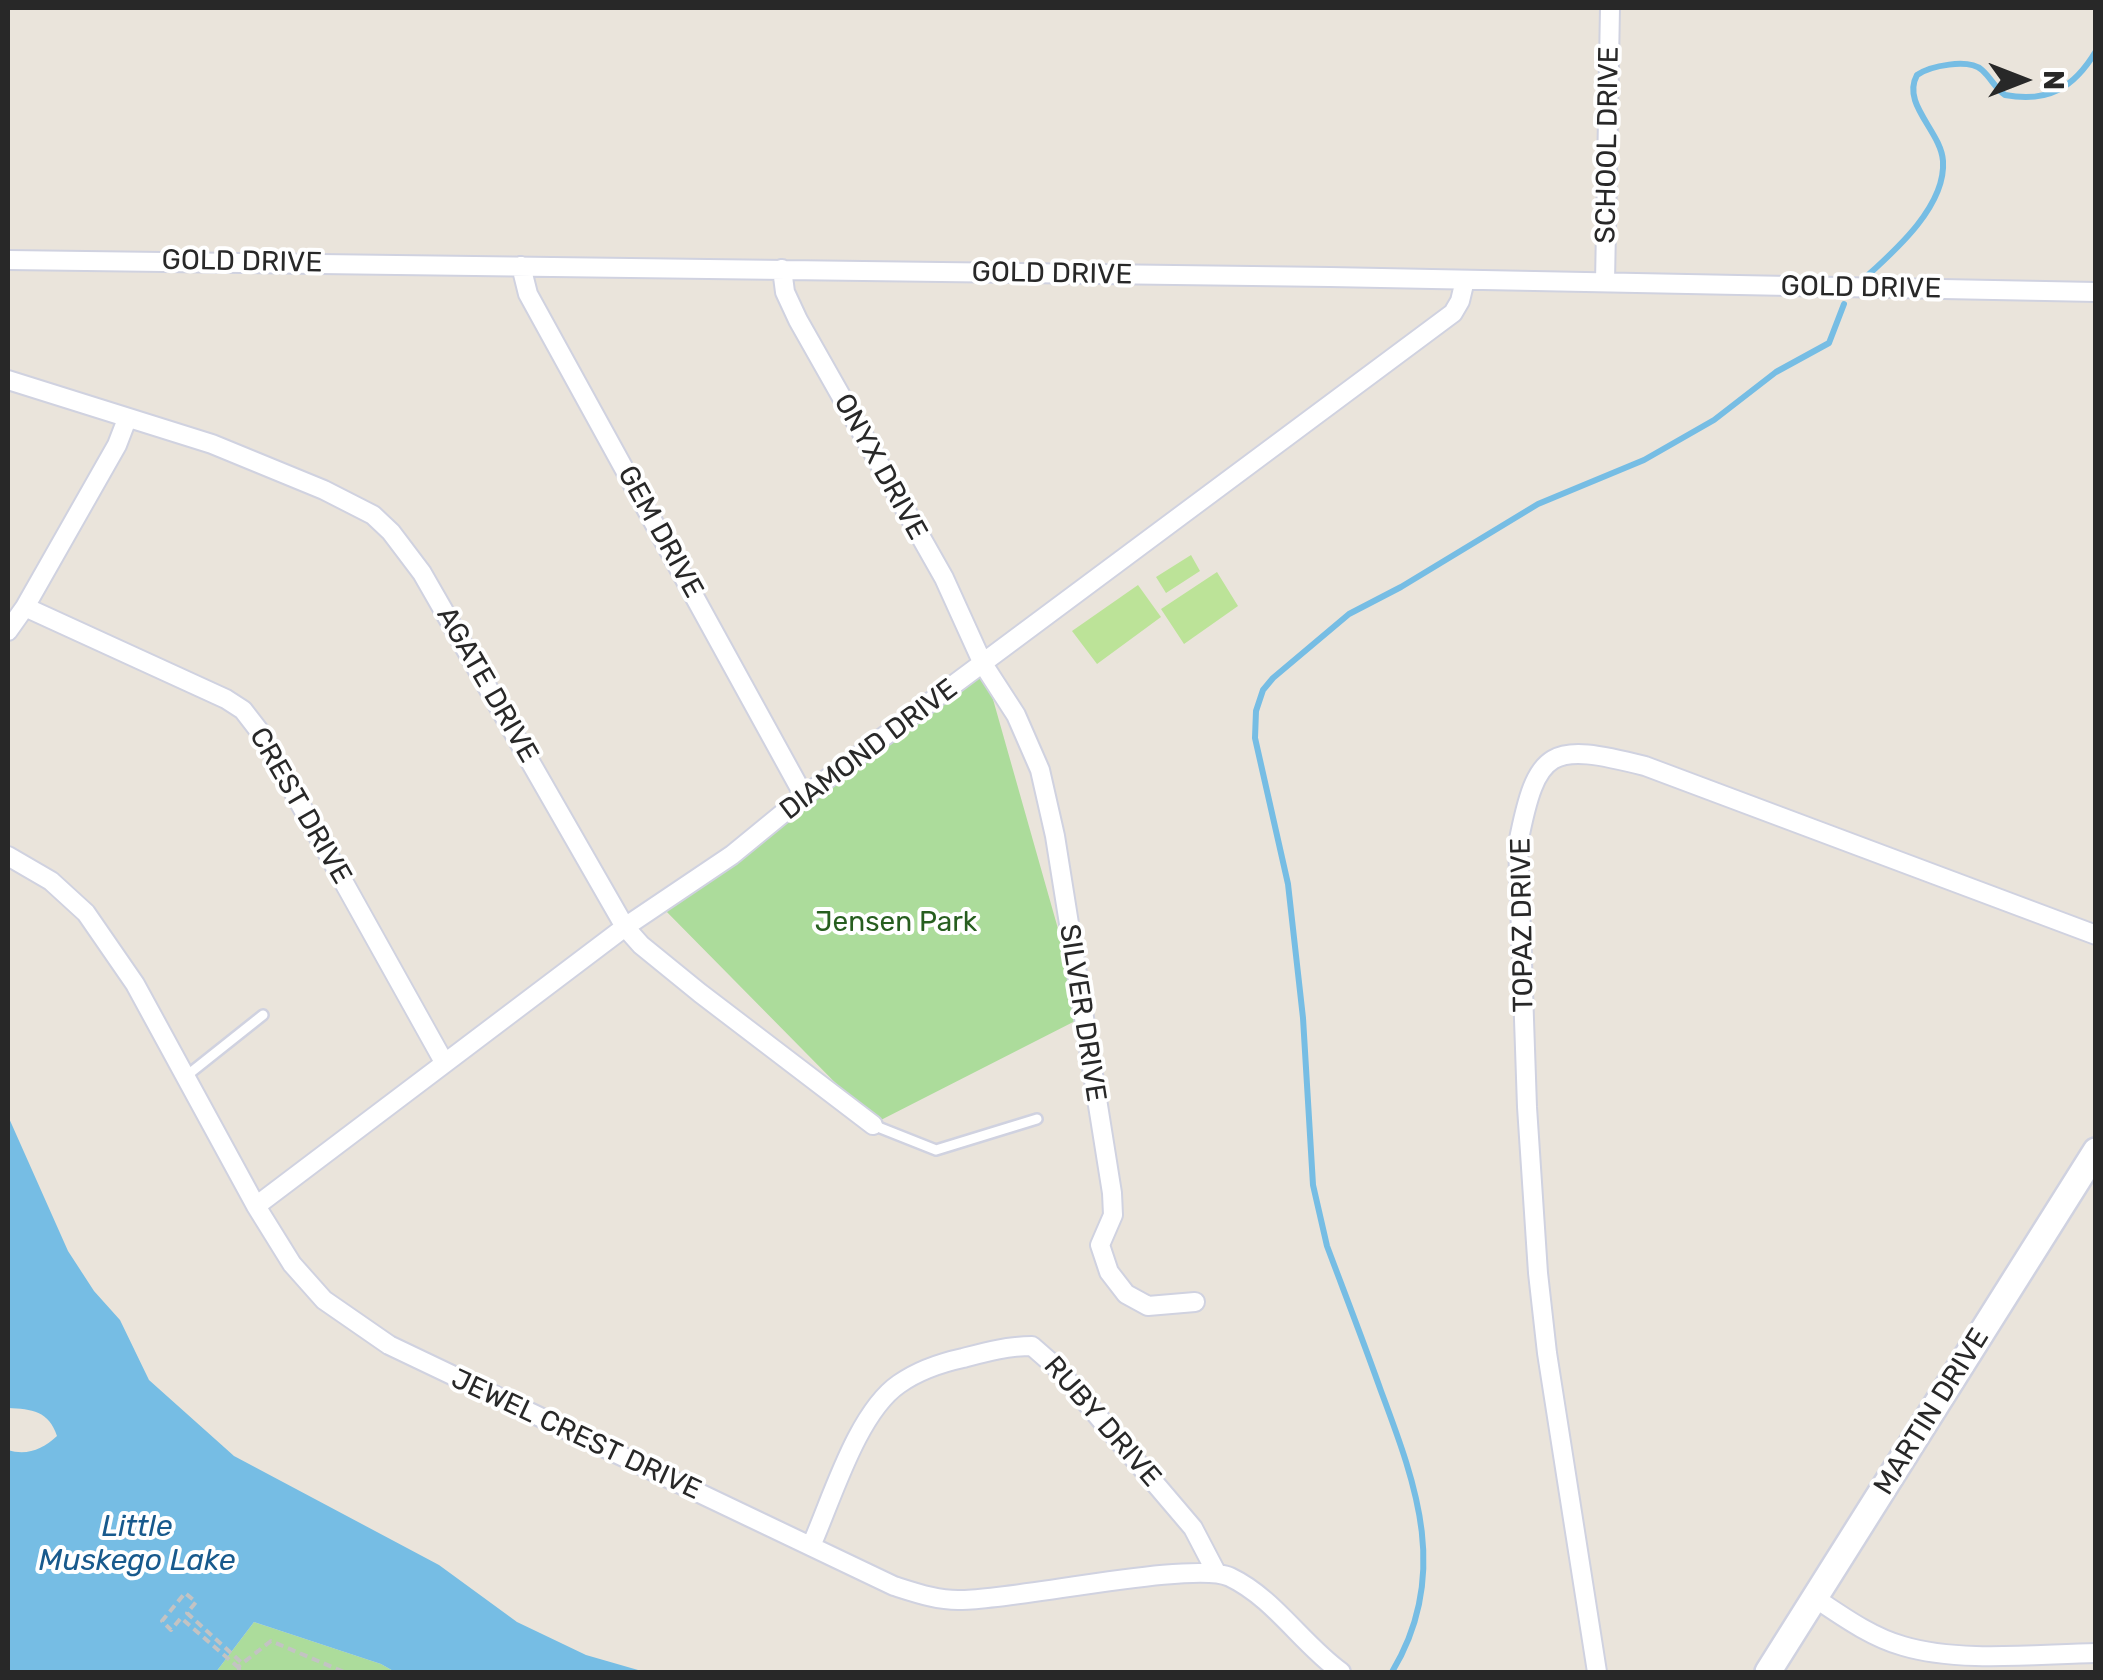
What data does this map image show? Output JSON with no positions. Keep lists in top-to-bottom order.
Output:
{
  "streets": {
    "street": [
      "SCHOOL DRIVE",
      "GOLD DRIVE",
      "ONYX DRIVE",
      "GEM DRIVE",
      "AGATE DRIVE",
      "DIAMOND DRIVE",
      "CREST DRIVE",
      "TOPAZ DRIVE",
      "SILVER DRIVE",
      "MARTIN DRIVE",
      "RUBY DRIVE",
      "JEWEL CREST DRIVE"
    ]
  },
  "crossings": [
    ["SCHOOL DRIVE", "GOLD DRIVE"],
    ["GOLD DRIVE", "ONYX DRIVE"],
    ["GOLD DRIVE", "GEM DRIVE"],
    ["GOLD DRIVE", "DIAMOND DRIVE"],
    ["ONYX DRIVE", "DIAMOND DRIVE"],
    ["ONYX DRIVE", "SILVER DRIVE"],
    ["GEM DRIVE", "DIAMOND DRIVE"],
    ["AGATE DRIVE", "DIAMOND DRIVE"],
    ["DIAMOND DRIVE", "CREST DRIVE"],
    ["DIAMOND DRIVE", "SILVER DRIVE"],
    ["DIAMOND DRIVE", "JEWEL CREST DRIVE"],
    ["RUBY DRIVE", "JEWEL CREST DRIVE"]
  ],
  "water": ["Little Muskego Lake"],
  "parks": ["Jensen Park"],
  "north": "right"
}
